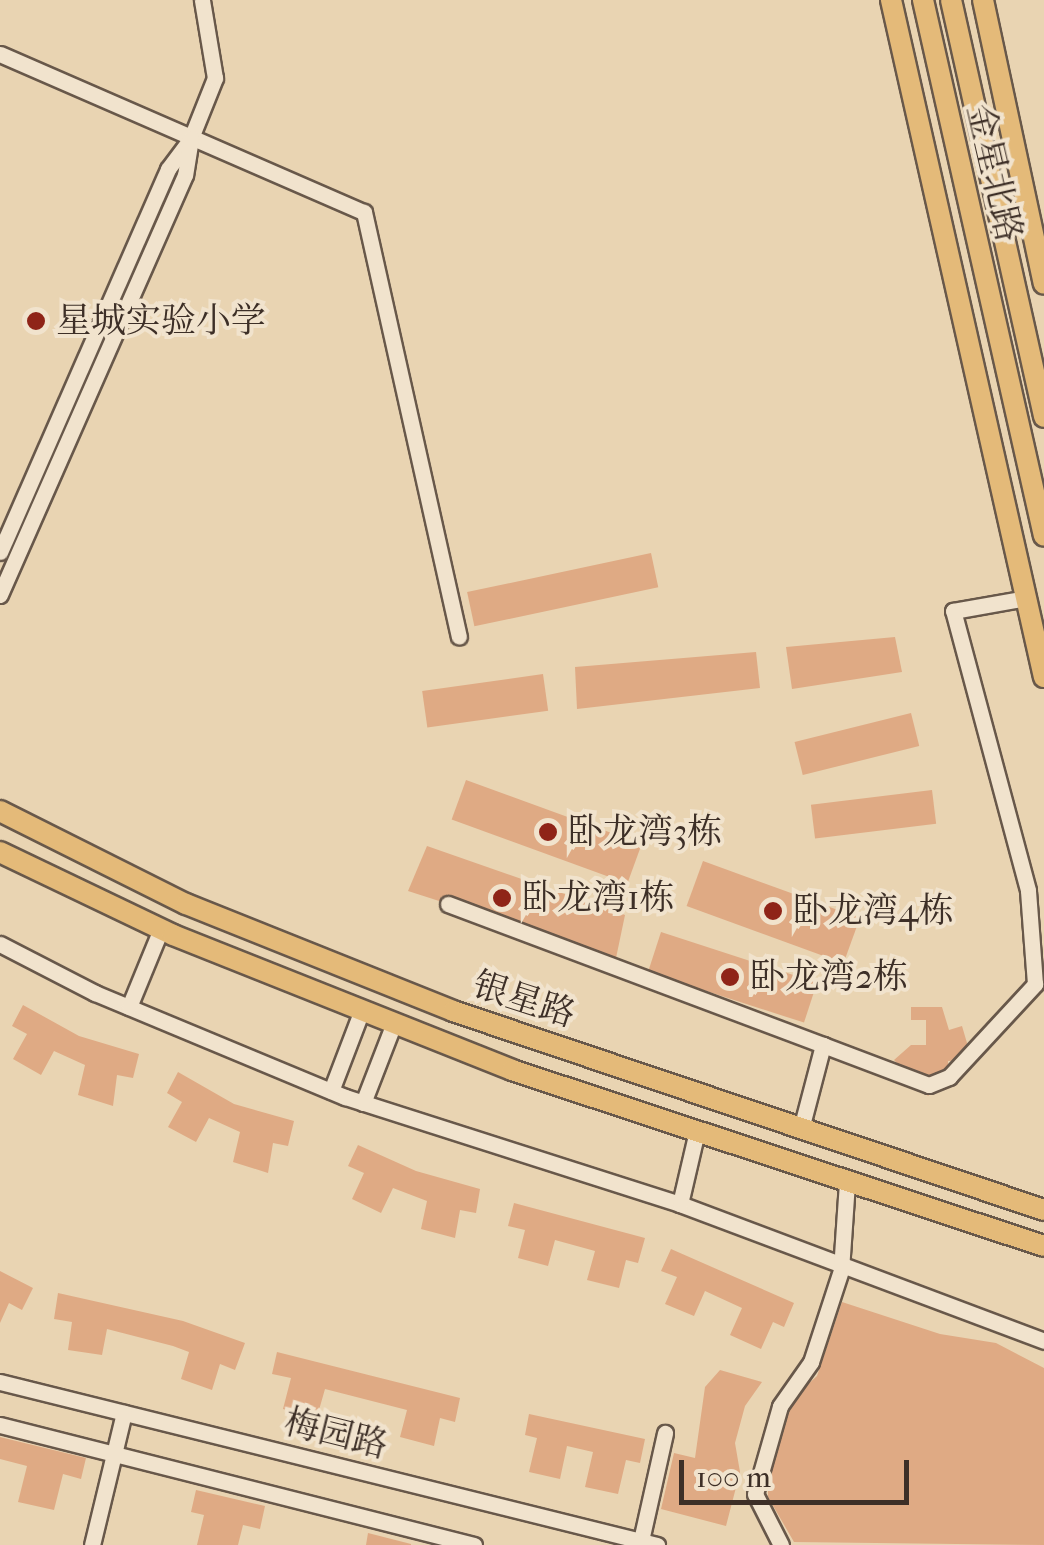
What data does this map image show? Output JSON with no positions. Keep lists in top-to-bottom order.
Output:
{
  "streets": {
    "main road": ["金星北路", "银星路"],
    "street": ["梅园路"]
  },
  "places": [
    "星城实验小学",
    "卧龙湾3栋",
    "卧龙湾1栋",
    "卧龙湾4栋",
    "卧龙湾2栋"
  ],
  "scale_bar": "100 m"
}
